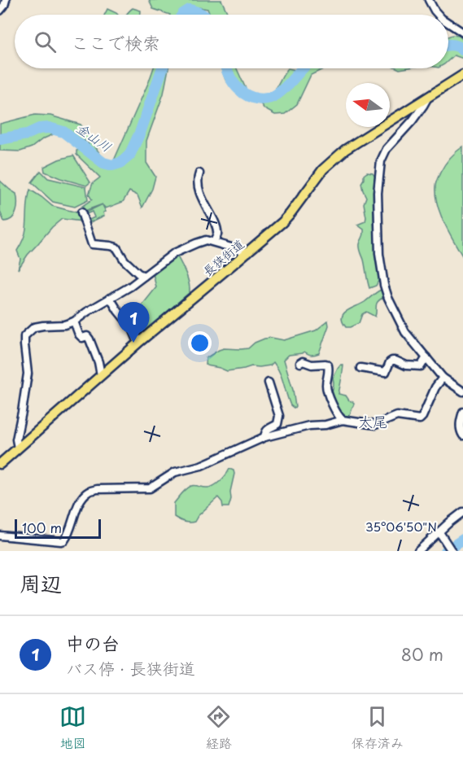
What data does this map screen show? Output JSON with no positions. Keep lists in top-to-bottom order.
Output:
{
  "streets": {
    "main road": ["長狭街道"]
  },
  "districts": ["太尾"],
  "water": ["金山川"],
  "scale_bar": "100 m",
  "north": "left",
  "page": {
    "search": "ここで検索",
    "pins": "1",
    "scale": "100 m",
    "heading": "周辺",
    "list": [
      {
        "mark": "1",
        "name": "中の台",
        "note": "バス停 · 長狭街道",
        "value": "80 m"
      }
    ],
    "nav": ["地図", "経路", "保存済み"]
  },
  "coordinates": ["35°06'50\"N"]
}
